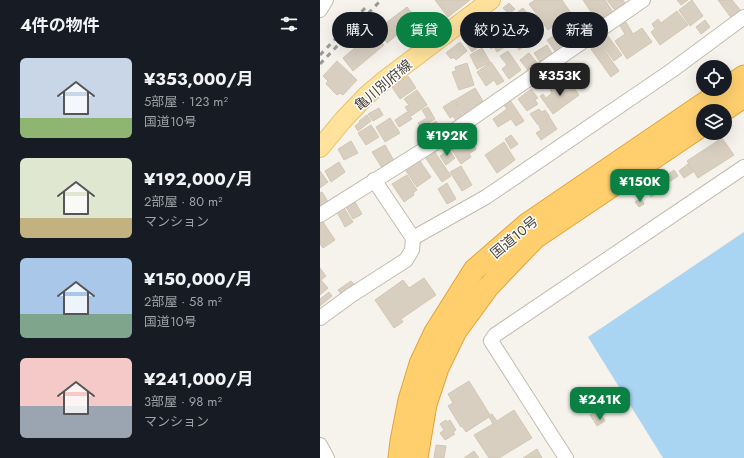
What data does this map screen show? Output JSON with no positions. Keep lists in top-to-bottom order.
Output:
{
  "streets": {
    "highway": ["国道10号"],
    "main road": ["亀川別府線"]
  },
  "page": {
    "heading": "4件の物件",
    "chip": [
      "購入",
      "賃貸",
      "絞り込み",
      "新着"
    ],
    "list": [
      {
        "name": "¥353,000/月",
        "note": "5部屋 · 123 m² · 国道10号"
      },
      {
        "name": "¥192,000/月",
        "note": "2部屋 · 80 m² · マンション"
      },
      {
        "name": "¥150,000/月",
        "note": "2部屋 · 58 m² · 国道10号"
      },
      {
        "name": "¥241,000/月",
        "note": "3部屋 · 98 m² · マンション"
      }
    ],
    "price": [
      "¥353K",
      "¥192K",
      "¥150K",
      "¥241K"
    ]
  }
}
